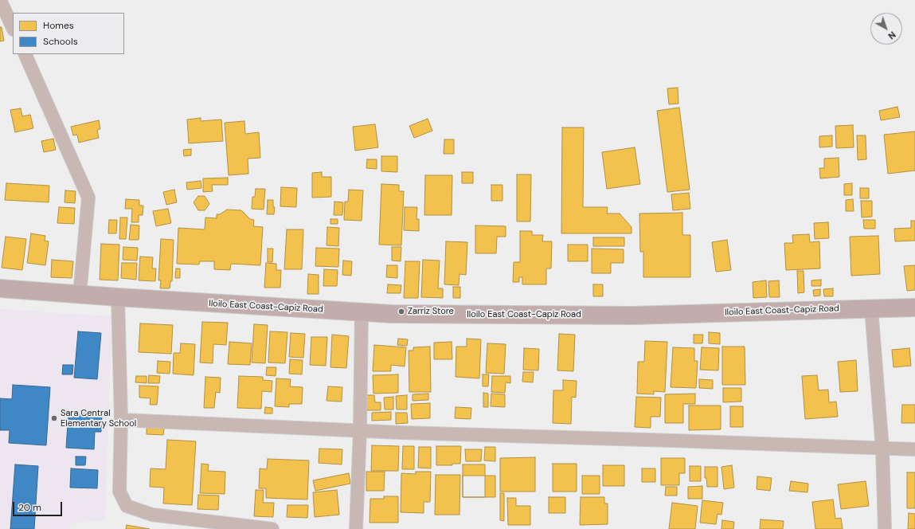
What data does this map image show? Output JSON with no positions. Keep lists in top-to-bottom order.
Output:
{
  "streets": {
    "main road": ["Iloilo East Coast-Capiz Road"]
  },
  "places": ["Zarriz Store", "Sara Central Elementary School"],
  "legend": ["Homes", "Schools"],
  "scale_bar": "20 m",
  "north": "bottom right"
}
